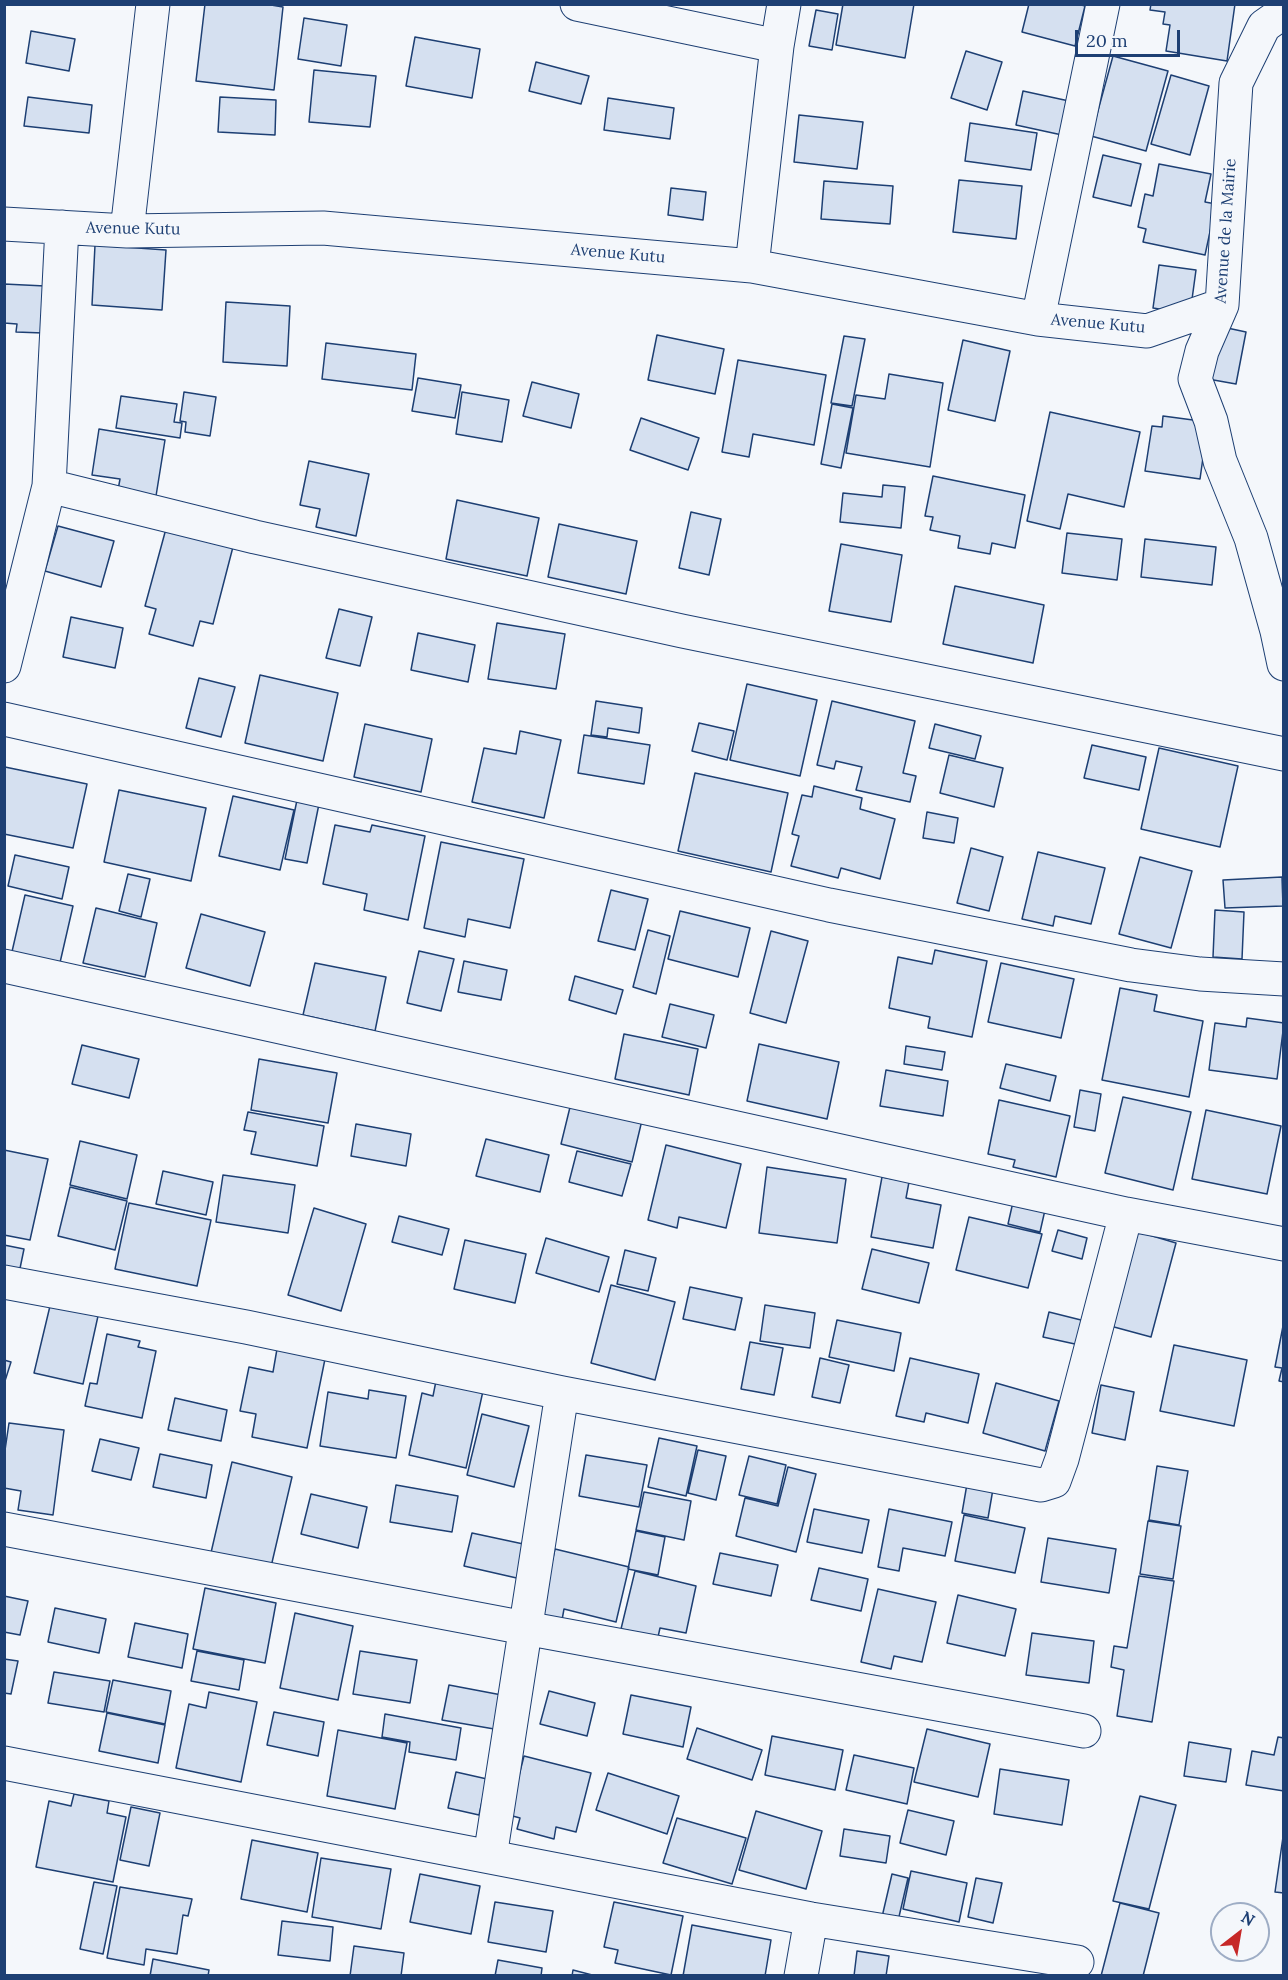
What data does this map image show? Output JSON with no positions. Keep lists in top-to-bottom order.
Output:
{
  "streets": {
    "street": ["Avenue Kutu", "Avenue de la Mairie"]
  },
  "crossings": [
    ["Avenue Kutu", "Avenue de la Mairie"]
  ],
  "scale_bar": "20 m",
  "north": "top right"
}
